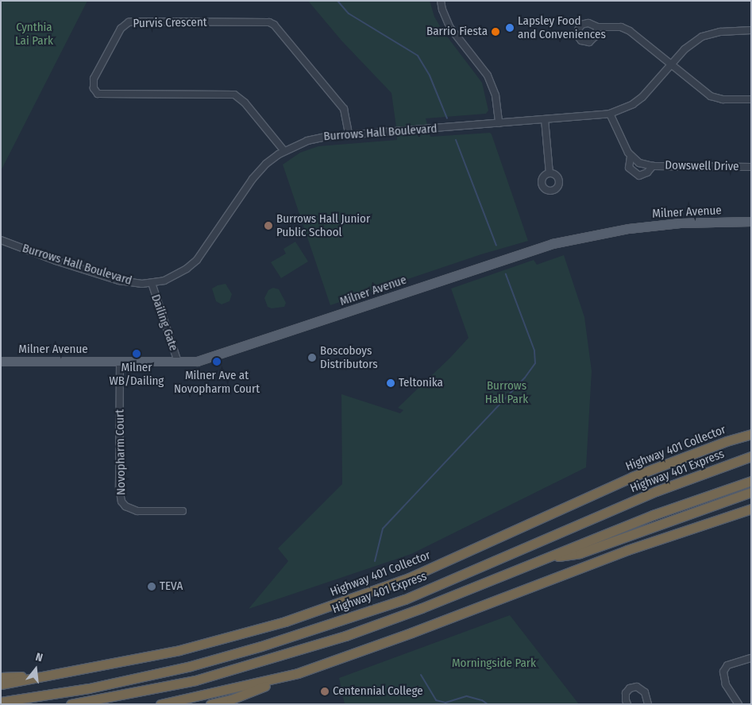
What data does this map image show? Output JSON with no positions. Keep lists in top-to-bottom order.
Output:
{
  "streets": {
    "highway": ["Highway 401 Collector", "Highway 401 Express"],
    "main road": ["Milner Avenue"],
    "street": [
      "Purvis Crescent",
      "Burrows Hall Boulevard",
      "Dowswell Drive",
      "Dailing Gate",
      "Novopharm Court"
    ]
  },
  "crossings": [
    ["Purvis Crescent", "Burrows Hall Boulevard"],
    ["Burrows Hall Boulevard", "Dowswell Drive"],
    ["Burrows Hall Boulevard", "Dailing Gate"],
    ["Milner Avenue", "Dailing Gate"],
    ["Milner Avenue", "Novopharm Court"]
  ],
  "parks": ["Cynthia Lai Park", "Burrows Hall Park", "Morningside Park"],
  "places": [
    "Lapsley Food and Conveniences",
    "Barrio Fiesta",
    "Burrows Hall Junior Public School",
    "Milner WB/Dailing",
    "Boscoboys Distributors",
    "Milner Ave at Novopharm Court",
    "Teltonika",
    "TEVA",
    "Centennial College"
  ],
  "north": "top"
}
